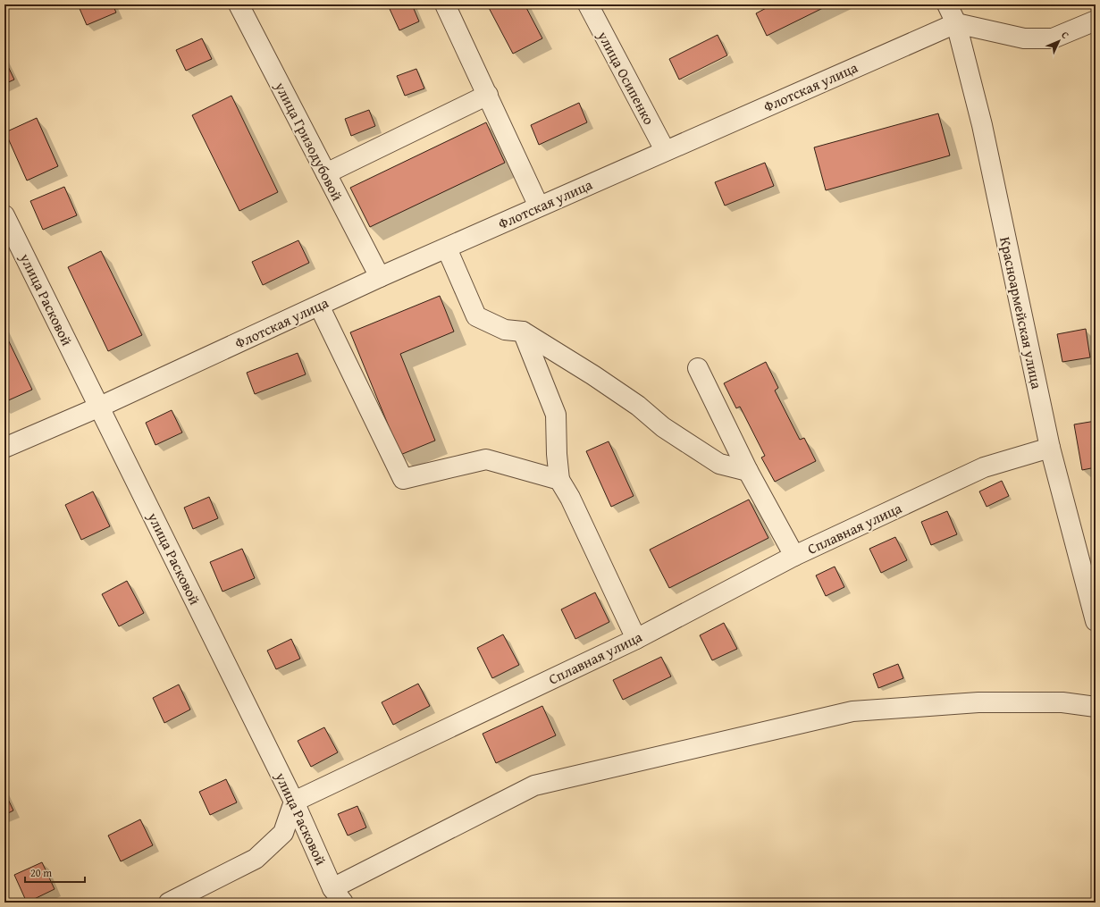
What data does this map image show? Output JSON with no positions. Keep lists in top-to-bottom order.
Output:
{
  "streets": {
    "street": [
      "улица Осипенко",
      "Флотская улица",
      "улица Гризодубовой",
      "улица Расковой",
      "Красноармейская улица",
      "Сплавная улица"
    ]
  },
  "crossings": [
    ["улица Осипенко", "Флотская улица"],
    ["Флотская улица", "улица Гризодубовой"],
    ["Флотская улица", "улица Расковой"],
    ["Флотская улица", "Красноармейская улица"],
    ["улица Расковой", "Сплавная улица"],
    ["Красноармейская улица", "Сплавная улица"]
  ],
  "scale_bar": "20 m",
  "north": "top right"
}
